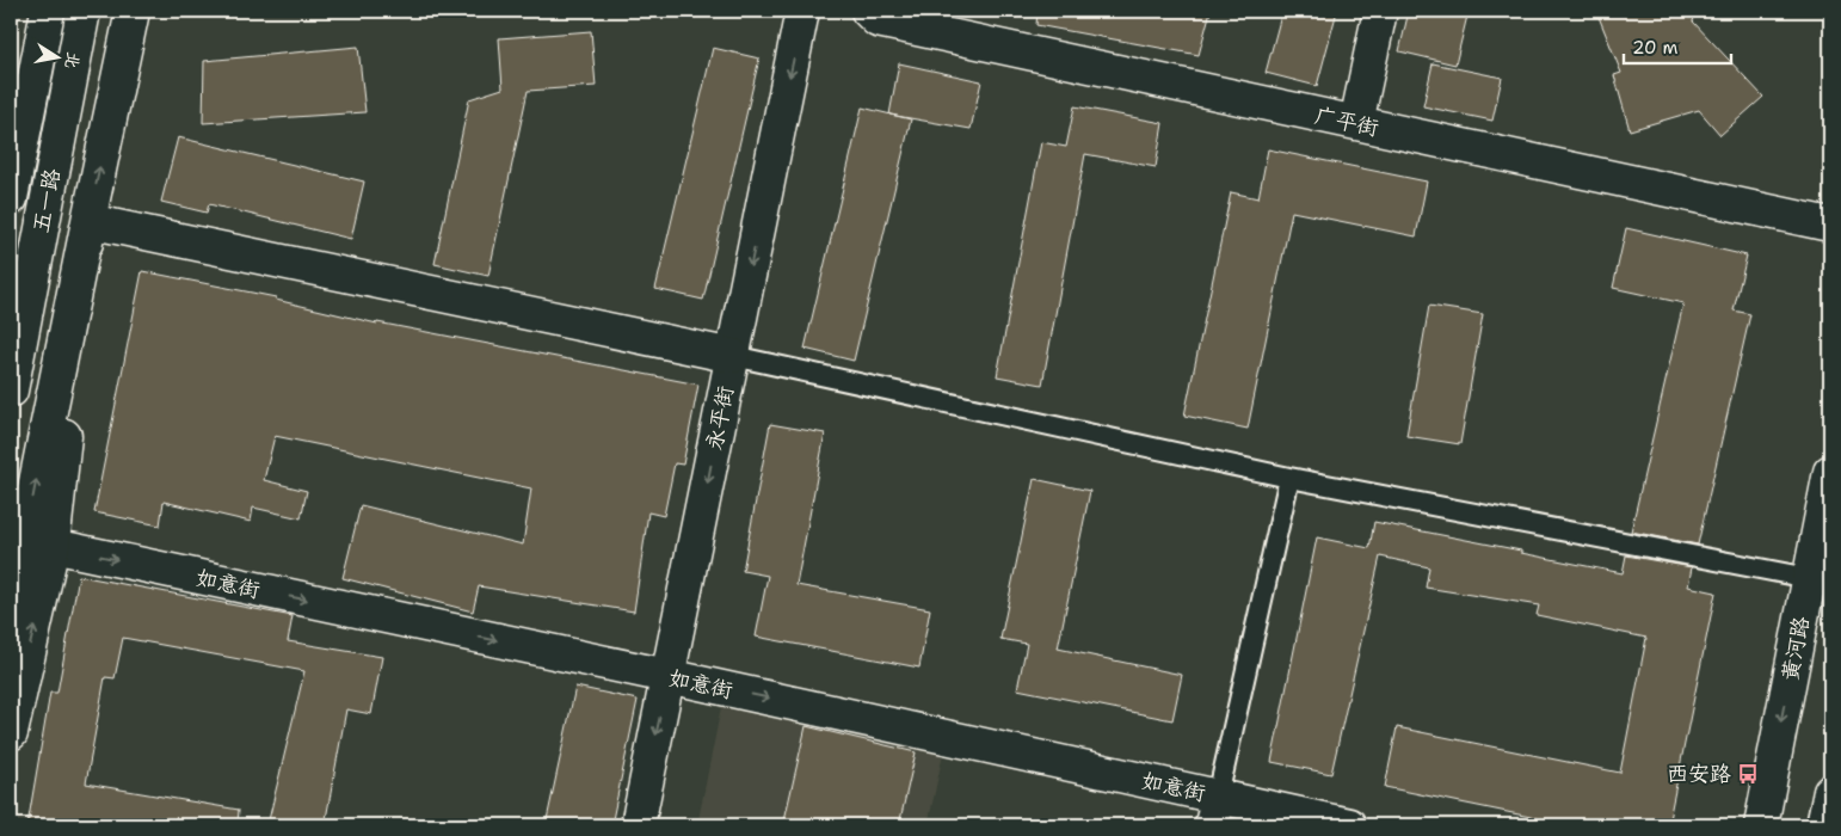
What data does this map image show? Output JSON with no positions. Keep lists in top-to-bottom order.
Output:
{
  "streets": {
    "street": [
      "广平街",
      "五一路",
      "永平街",
      "如意街",
      "黄河路"
    ]
  },
  "crossings": [
    ["永平街", "如意街"]
  ],
  "one_way": ["永平街", "如意街", "黄河路"],
  "places": {
    "bus stop": ["西安路"]
  },
  "scale_bar": "20 m",
  "north": "right"
}
